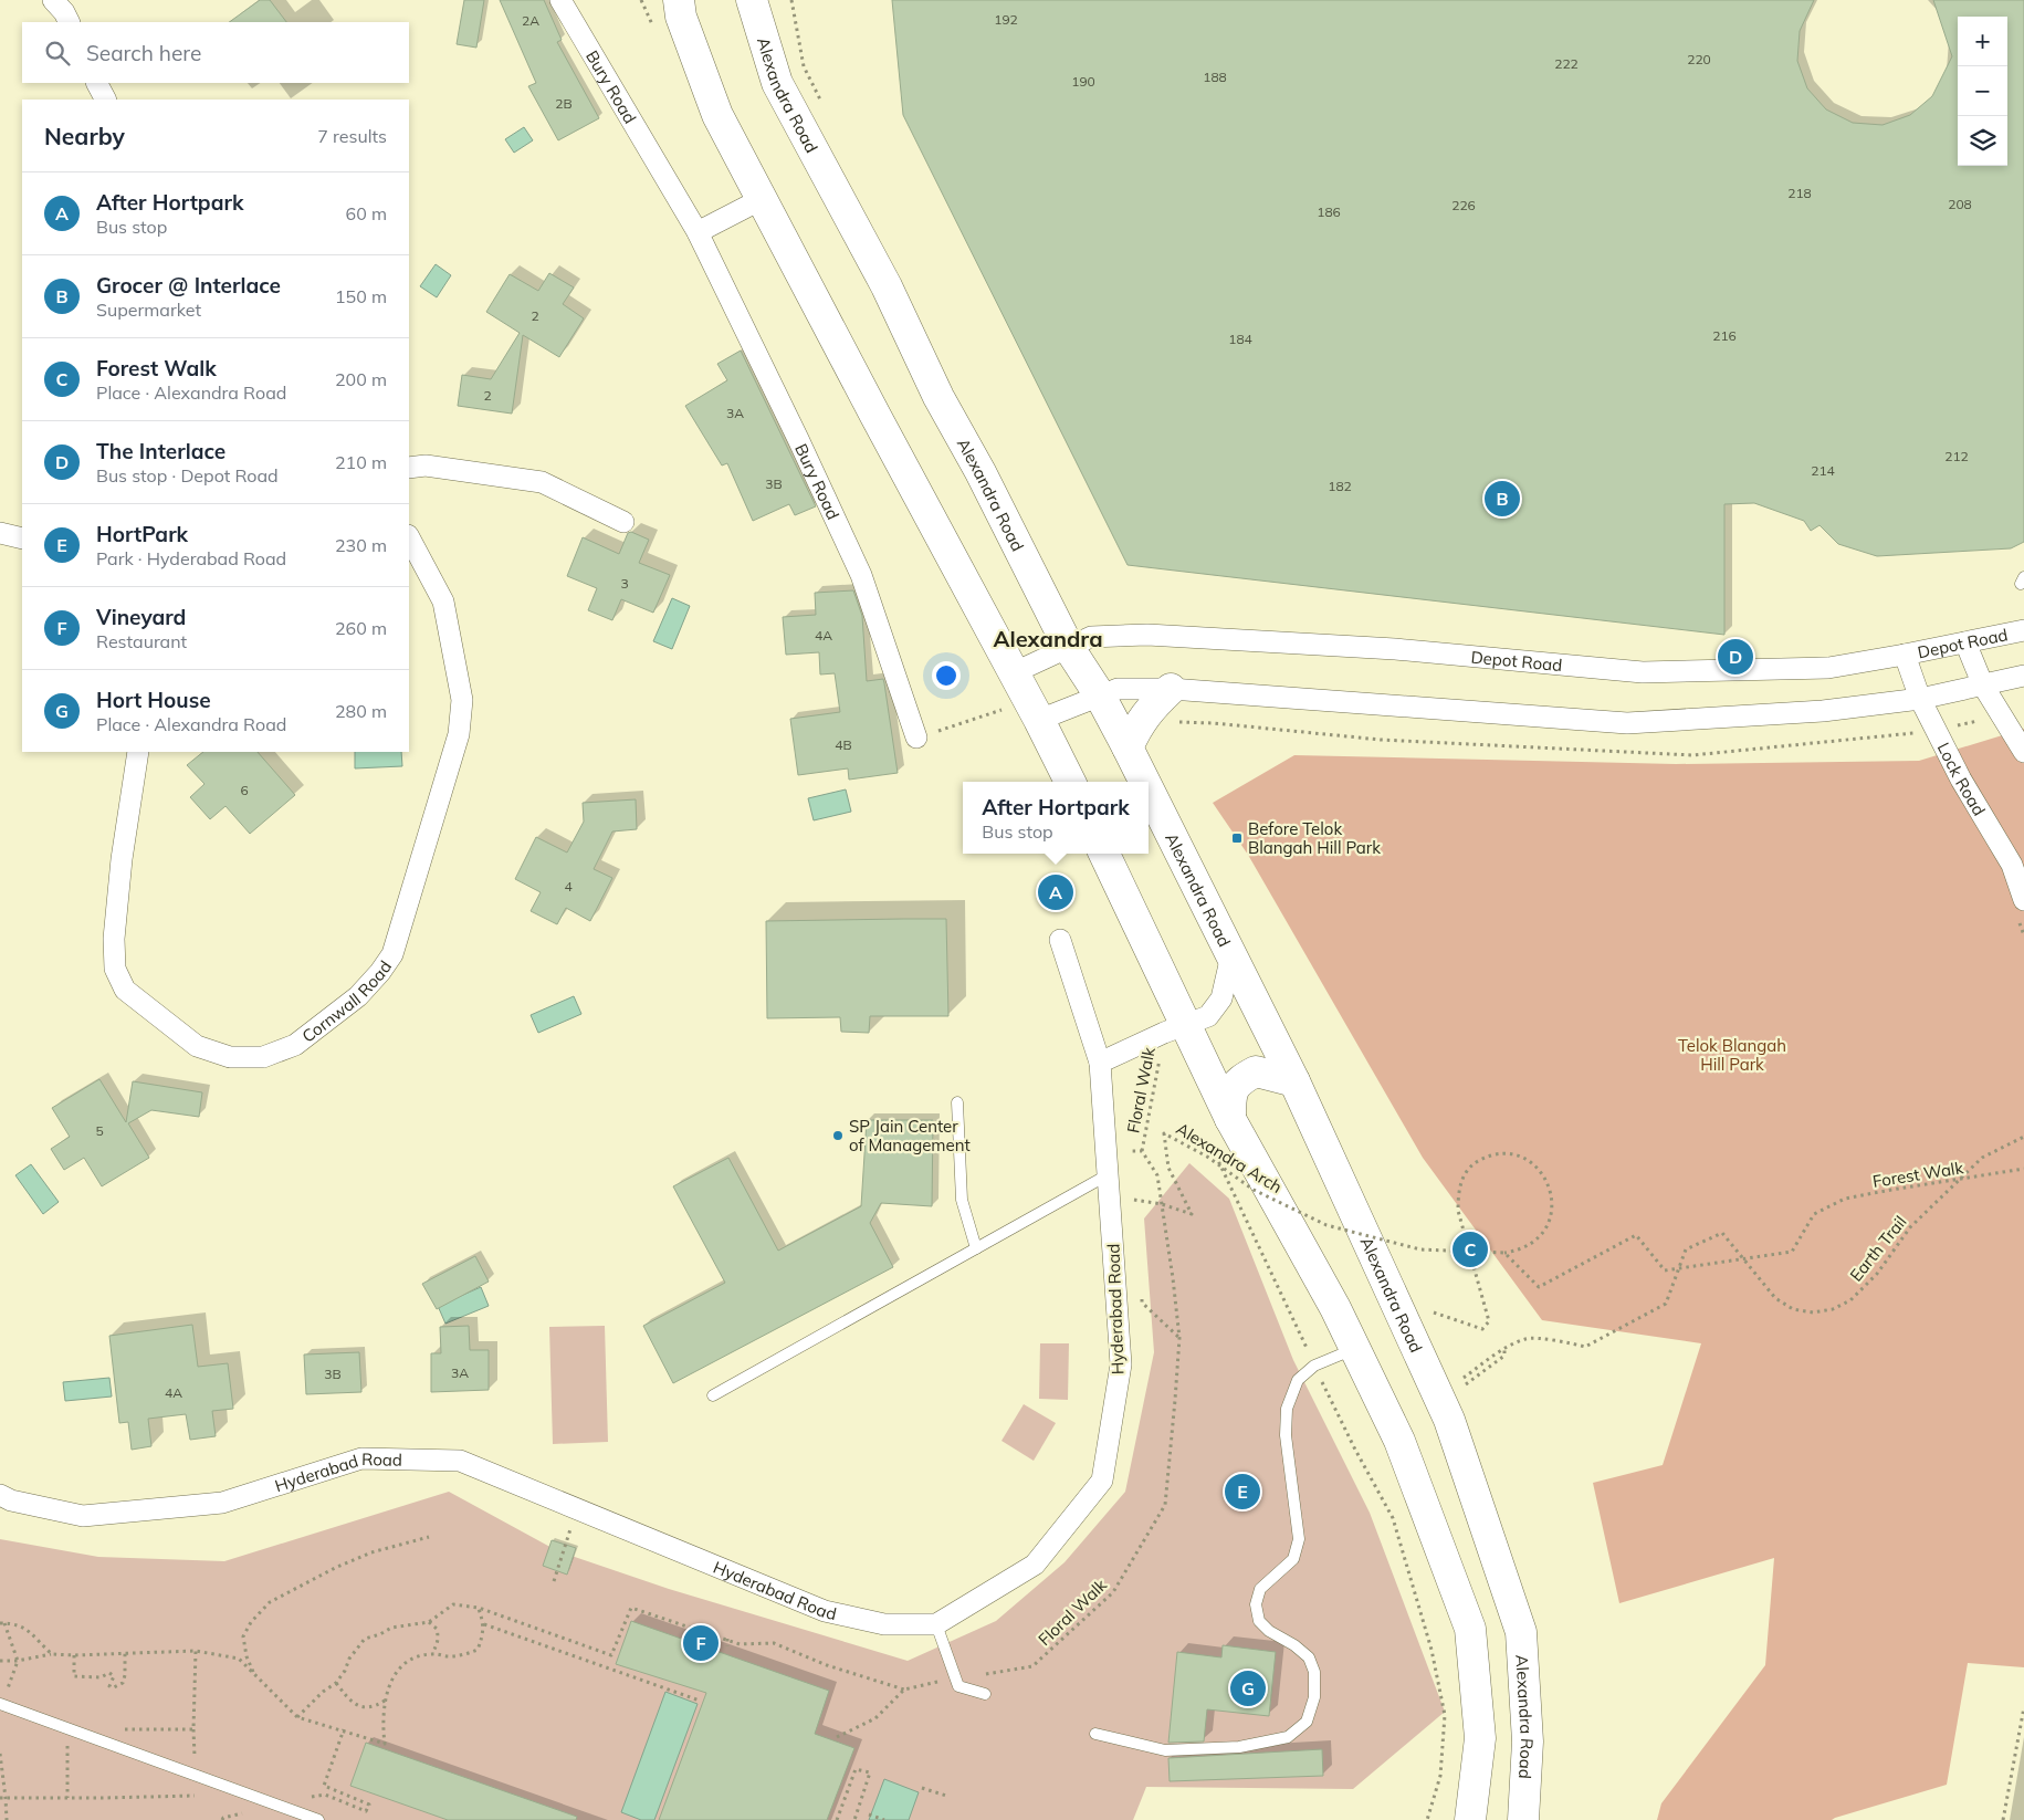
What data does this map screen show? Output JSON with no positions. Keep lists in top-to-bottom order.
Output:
{
  "streets": {
    "main road": ["Alexandra Road"],
    "street": [
      "Bury Road",
      "Depot Road",
      "Lock Road",
      "Cornwall Road",
      "Hyderabad Road"
    ],
    "path": [
      "Floral Walk",
      "Alexandra Arch",
      "Forest Walk",
      "Earth Trail"
    ]
  },
  "crossings": [
    ["Alexandra Road", "Depot Road"],
    ["Depot Road", "Lock Road"],
    ["Alexandra Arch", "Forest Walk"]
  ],
  "districts": ["Alexandra"],
  "parks": ["Telok Blangah Hill Park"],
  "places": {
    "transit": ["Before Telok Blangah Hill Park"],
    "other": ["SP Jain Center of Management"]
  },
  "house_numbers": [
    "192",
    "2A",
    "220",
    "222",
    "188",
    "190",
    "2B",
    "218",
    "208",
    "226",
    "186",
    "2",
    "216",
    "184",
    "2",
    "3A",
    "212",
    "214",
    "3B",
    "182",
    "3",
    "4A",
    "4B",
    "6",
    "4",
    "5",
    "3A",
    "3B",
    "4A"
  ],
  "page": {
    "map_buttons": ["+", "−"],
    "search": "Search here",
    "heading": ["Nearby", "7 results"],
    "list": [
      {
        "mark": "A",
        "name": "After Hortpark",
        "note": "Bus stop",
        "value": "60 m"
      },
      {
        "mark": "B",
        "name": "Grocer @ Interlace",
        "note": "Supermarket",
        "value": "150 m"
      },
      {
        "mark": "C",
        "name": "Forest Walk",
        "note": "Place · Alexandra Road",
        "value": "200 m"
      },
      {
        "mark": "D",
        "name": "The Interlace",
        "note": "Bus stop · Depot Road",
        "value": "210 m"
      },
      {
        "mark": "E",
        "name": "HortPark",
        "note": "Park · Hyderabad Road",
        "value": "230 m"
      },
      {
        "mark": "F",
        "name": "Vineyard",
        "note": "Restaurant",
        "value": "260 m"
      },
      {
        "mark": "G",
        "name": "Hort House",
        "note": "Place · Alexandra Road",
        "value": "280 m"
      }
    ],
    "pins": [
      "B",
      "D",
      "A",
      "C",
      "E",
      "F",
      "G"
    ],
    "popup": ["After Hortpark", "Bus stop"]
  }
}
